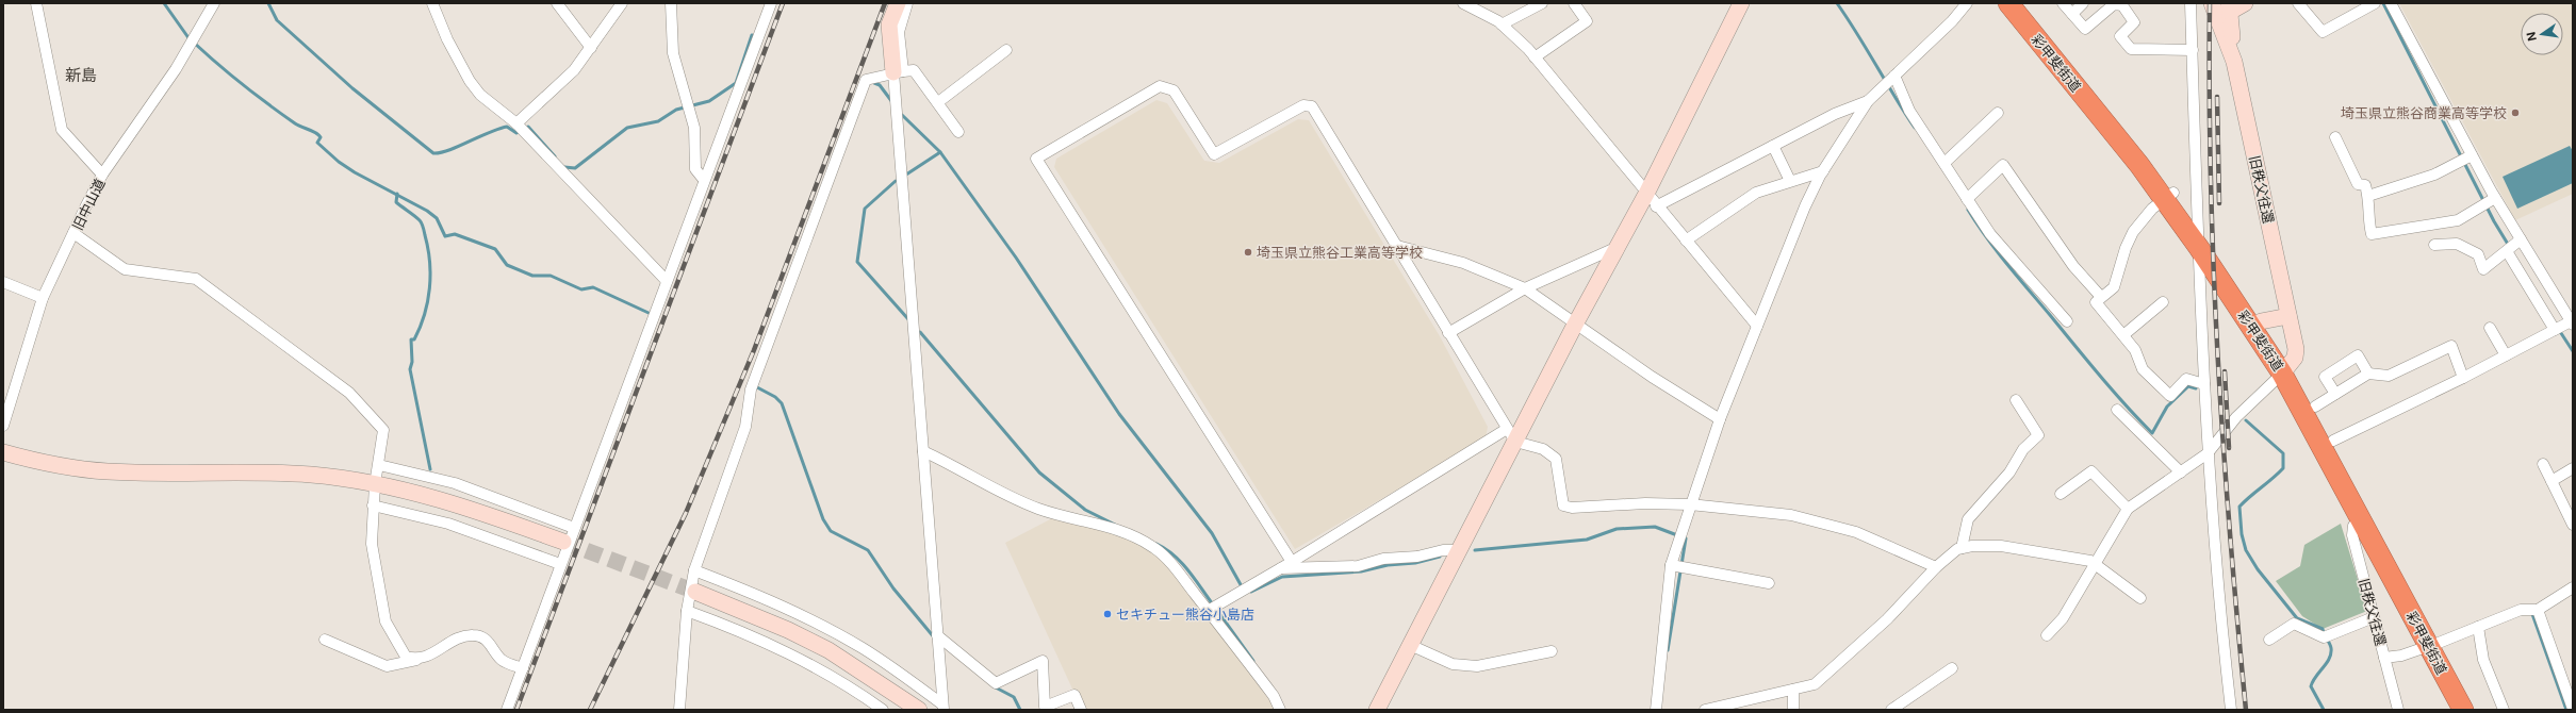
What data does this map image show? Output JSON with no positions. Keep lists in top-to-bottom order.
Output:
{
  "streets": {
    "highway": ["彩甲斐街道"],
    "street": ["旧秩父往還", "旧中山道"]
  },
  "crossings": [
    ["彩甲斐街道", "旧秩父往還"]
  ],
  "districts": ["新島"],
  "places": ["埼玉県立熊谷商業高等学校", "埼玉県立熊谷工業高等学校", "セキチュー熊谷小島店"],
  "north": "left"
}
